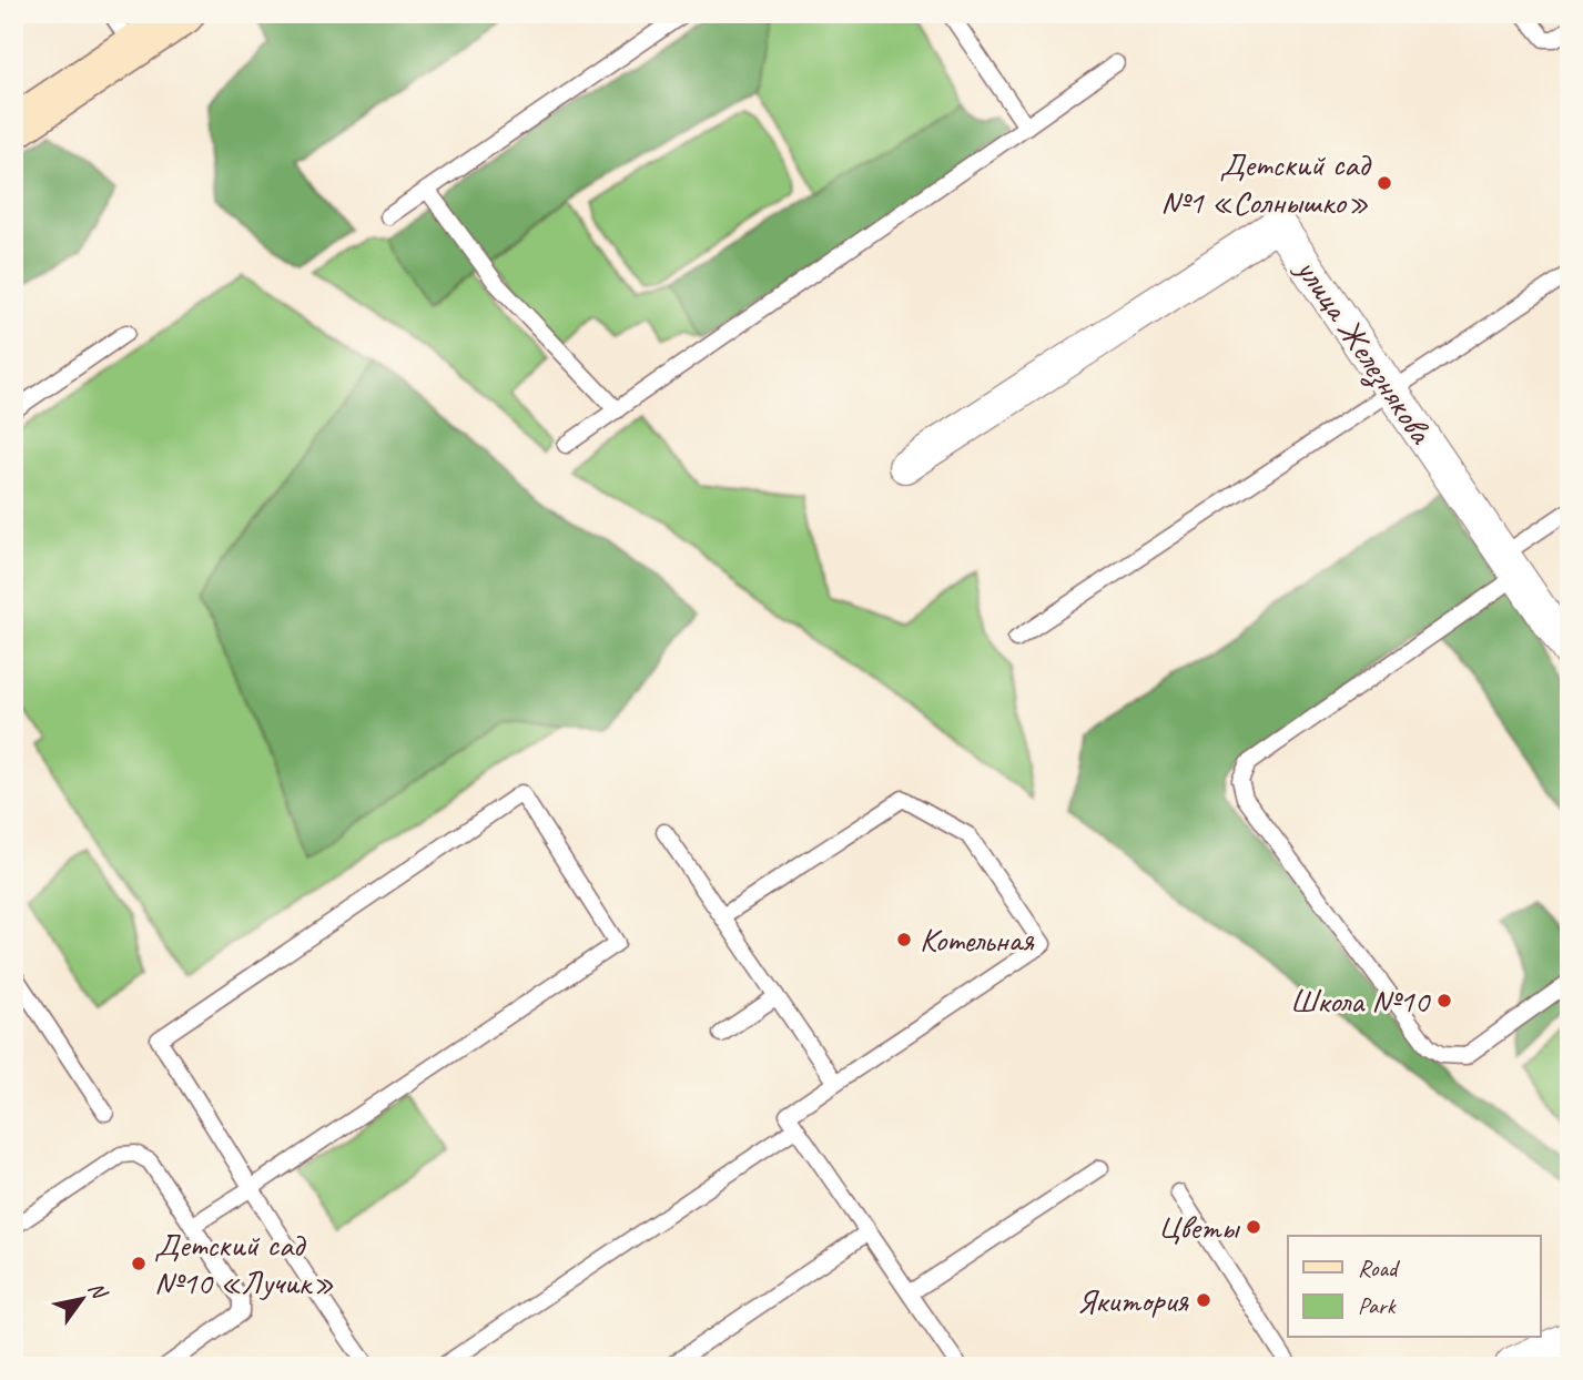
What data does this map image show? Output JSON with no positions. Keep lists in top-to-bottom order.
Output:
{
  "streets": {
    "street": ["улица Железнякова"]
  },
  "places": [
    "Детский сад №1 «Солнышко»",
    "Котельная",
    "Школа №10",
    "Цветы",
    "Детский сад №10 «Лучик»",
    "Якитория"
  ],
  "legend": ["Road", "Park"],
  "north": "top right"
}
